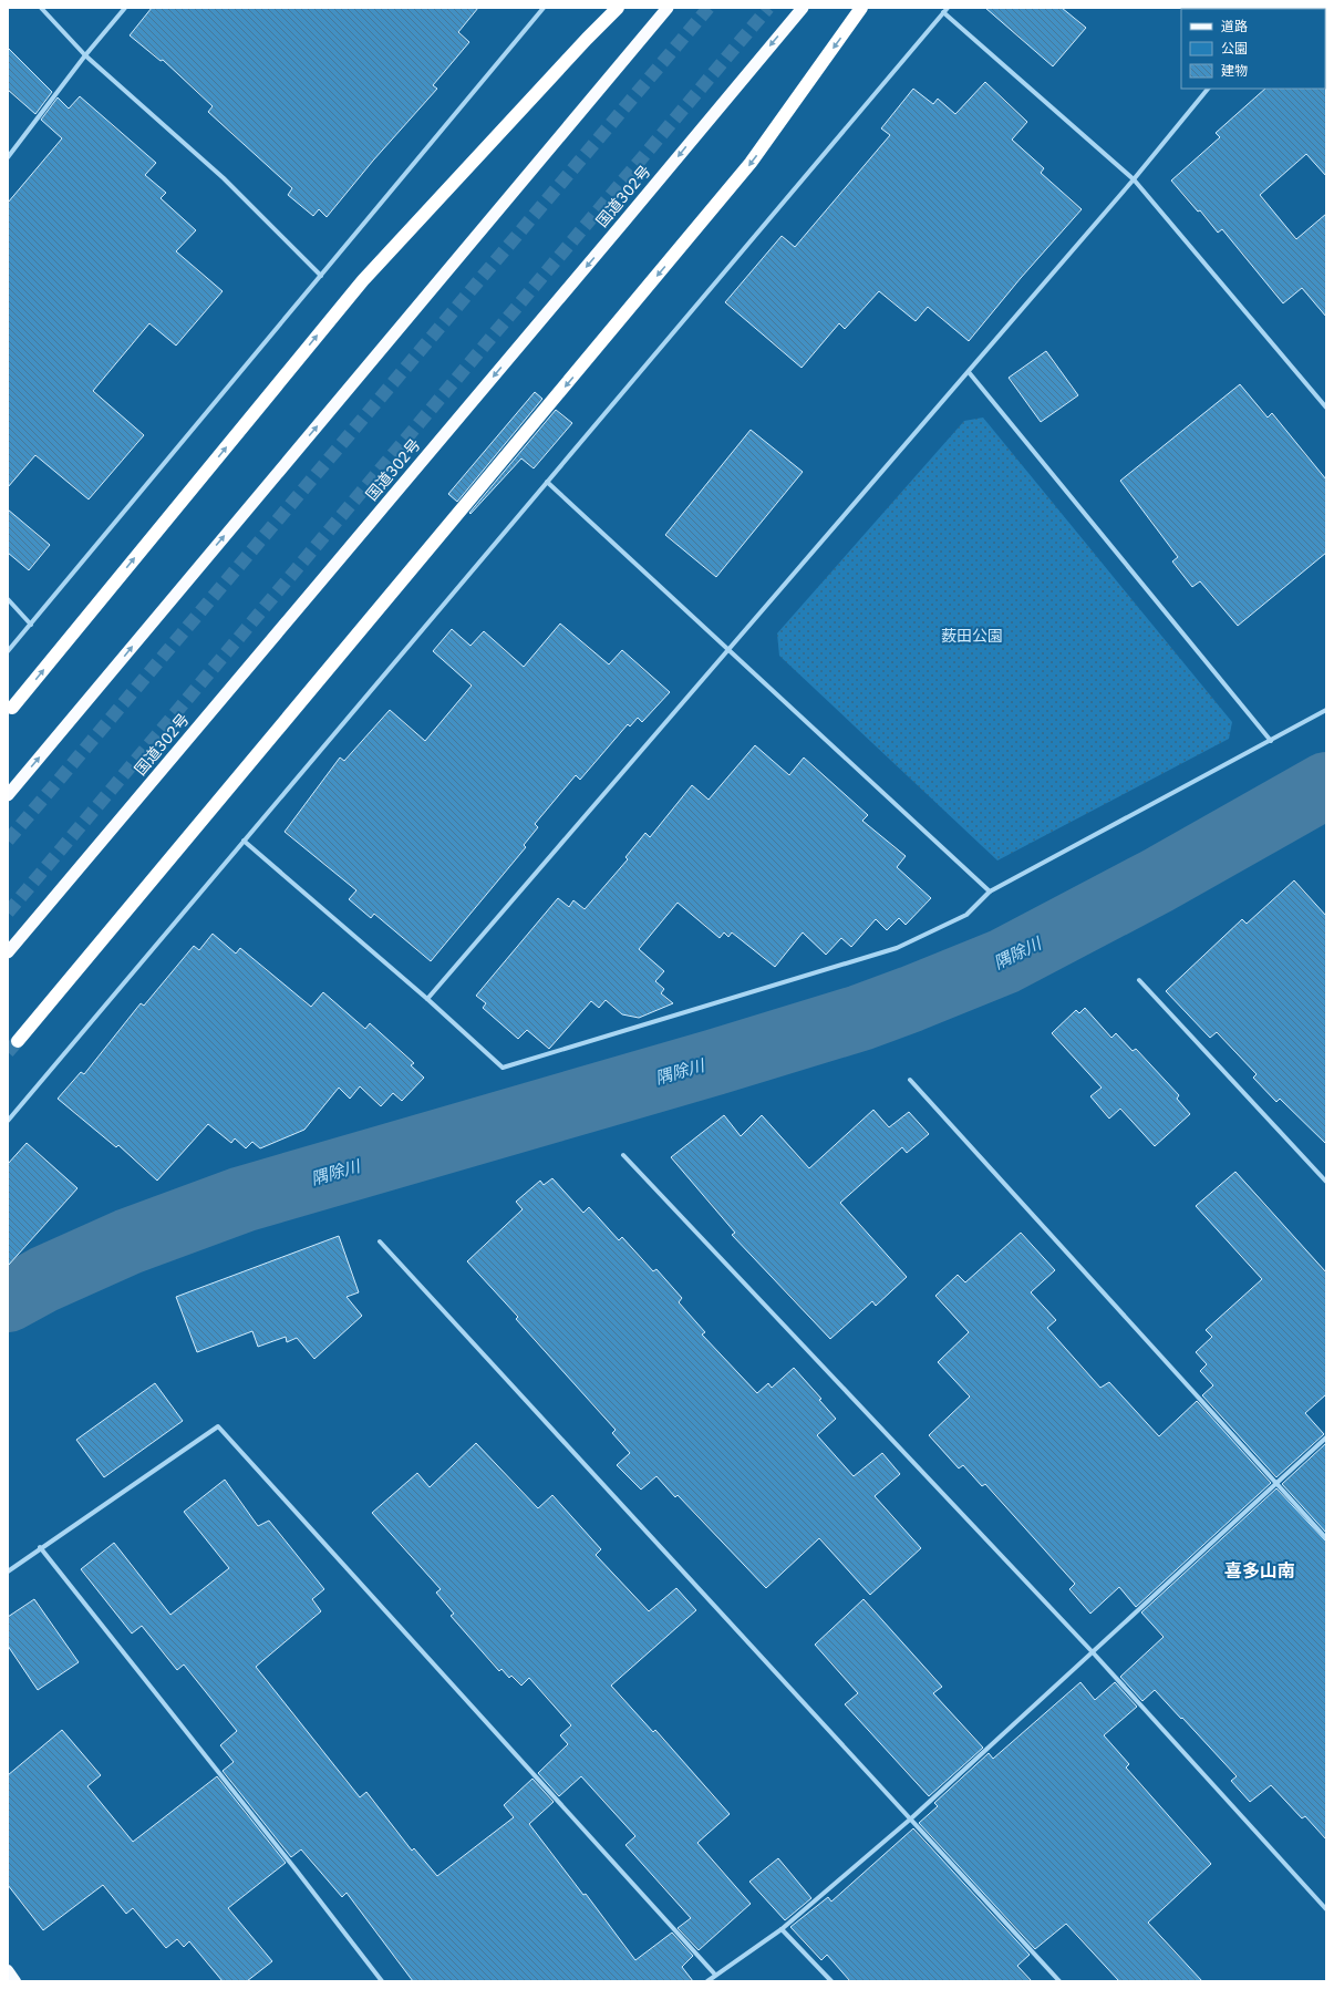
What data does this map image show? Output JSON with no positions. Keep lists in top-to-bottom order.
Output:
{
  "streets": {
    "highway": ["国道302号"]
  },
  "districts": ["喜多山南"],
  "water": ["隅除川"],
  "parks": ["薮田公園"],
  "legend": ["道路", "公園", "建物"]
}
